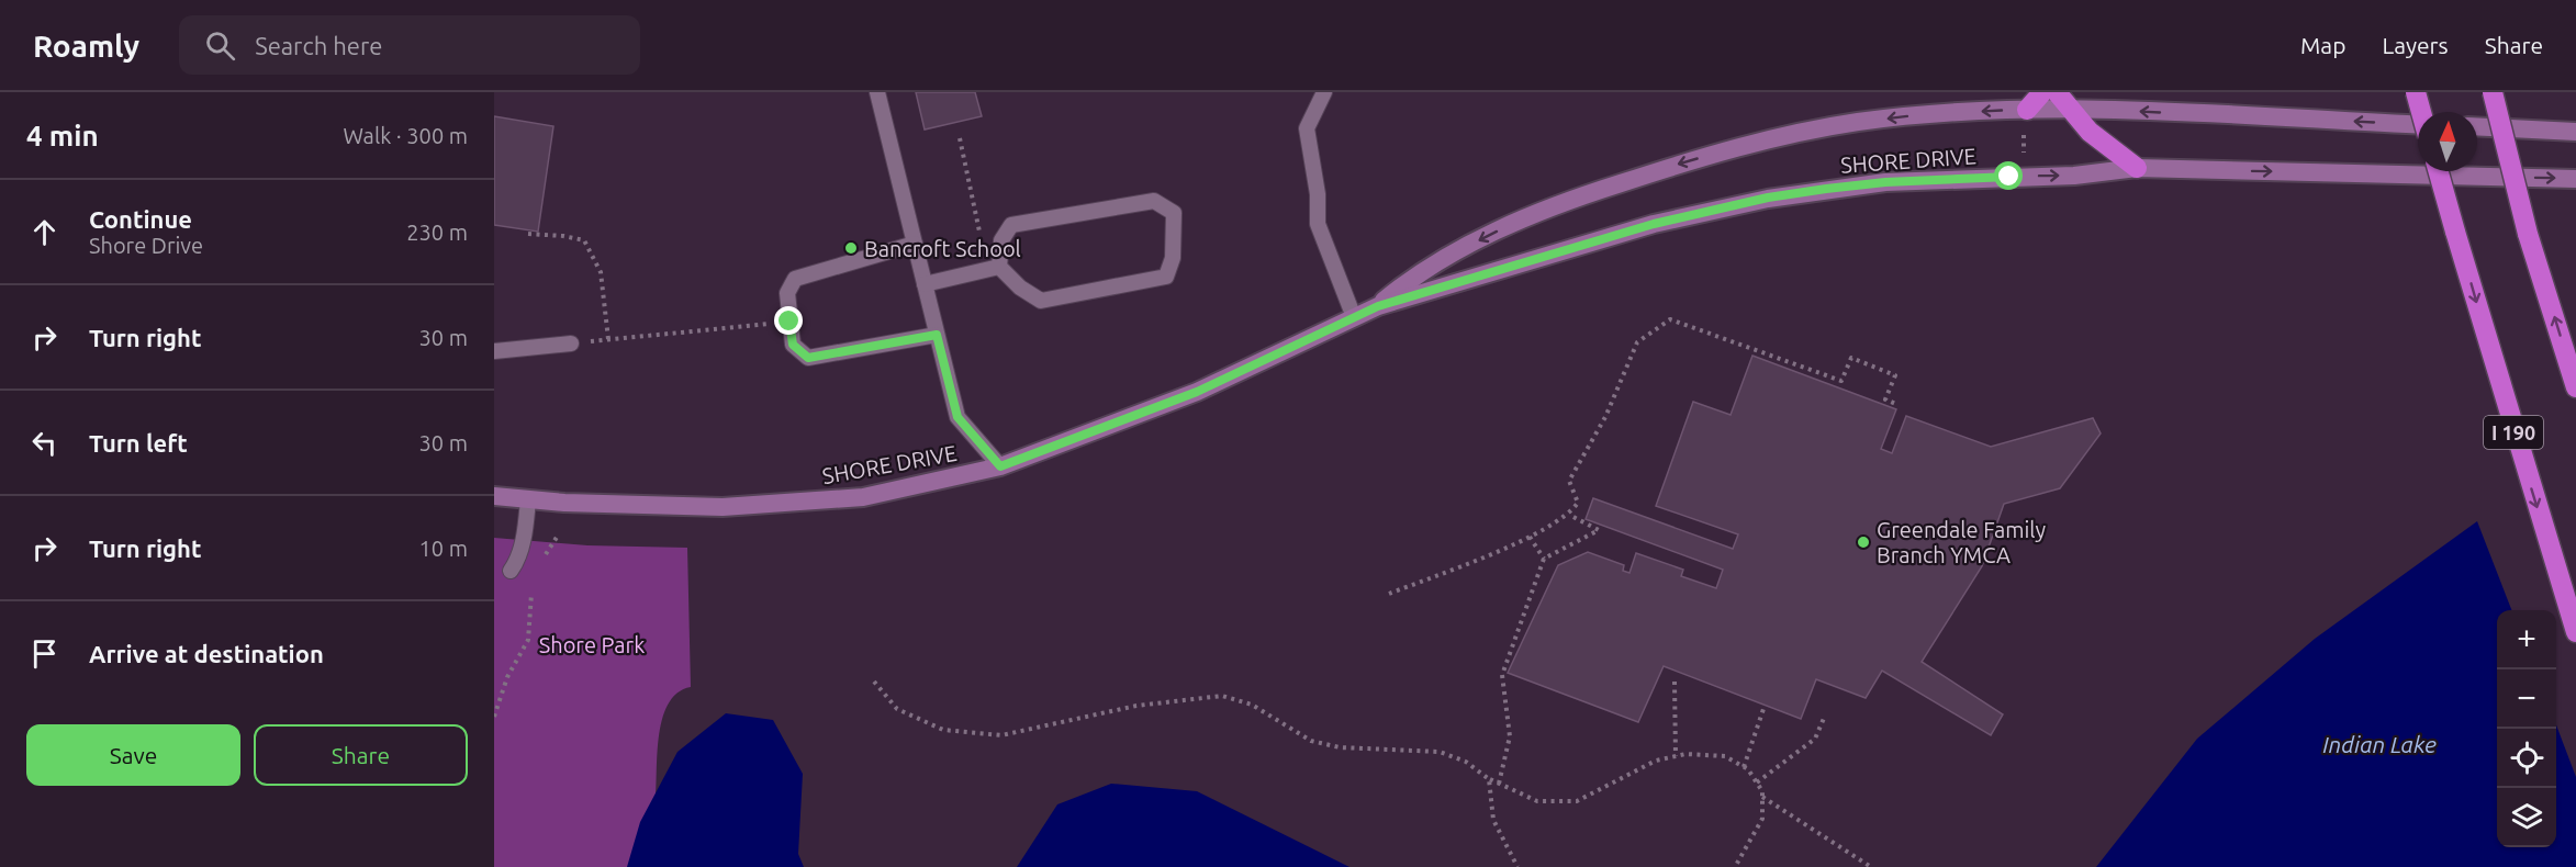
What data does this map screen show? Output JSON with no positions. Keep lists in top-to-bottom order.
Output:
{
  "streets": {
    "highway": ["I 190"],
    "main road": ["SHORE DRIVE"]
  },
  "water": ["Indian Lake"],
  "parks": ["Shore Park"],
  "places": ["Bancroft School", "Greendale Family Branch YMCA"],
  "north": "top",
  "page": {
    "header": "Roamly",
    "search": "Search here",
    "nav": ["Map", "Layers", "Share"],
    "heading": ["4 min", "Walk · 300 m"],
    "list": [
      ["Continue", "Shore Drive", "230 m"],
      ["Turn right", "30 m"],
      ["Turn left", "30 m"],
      ["Turn right", "10 m"],
      "Arrive at destination"
    ],
    "map_buttons": ["+", "−"],
    "buttons": ["Save", "Share"]
  }
}
